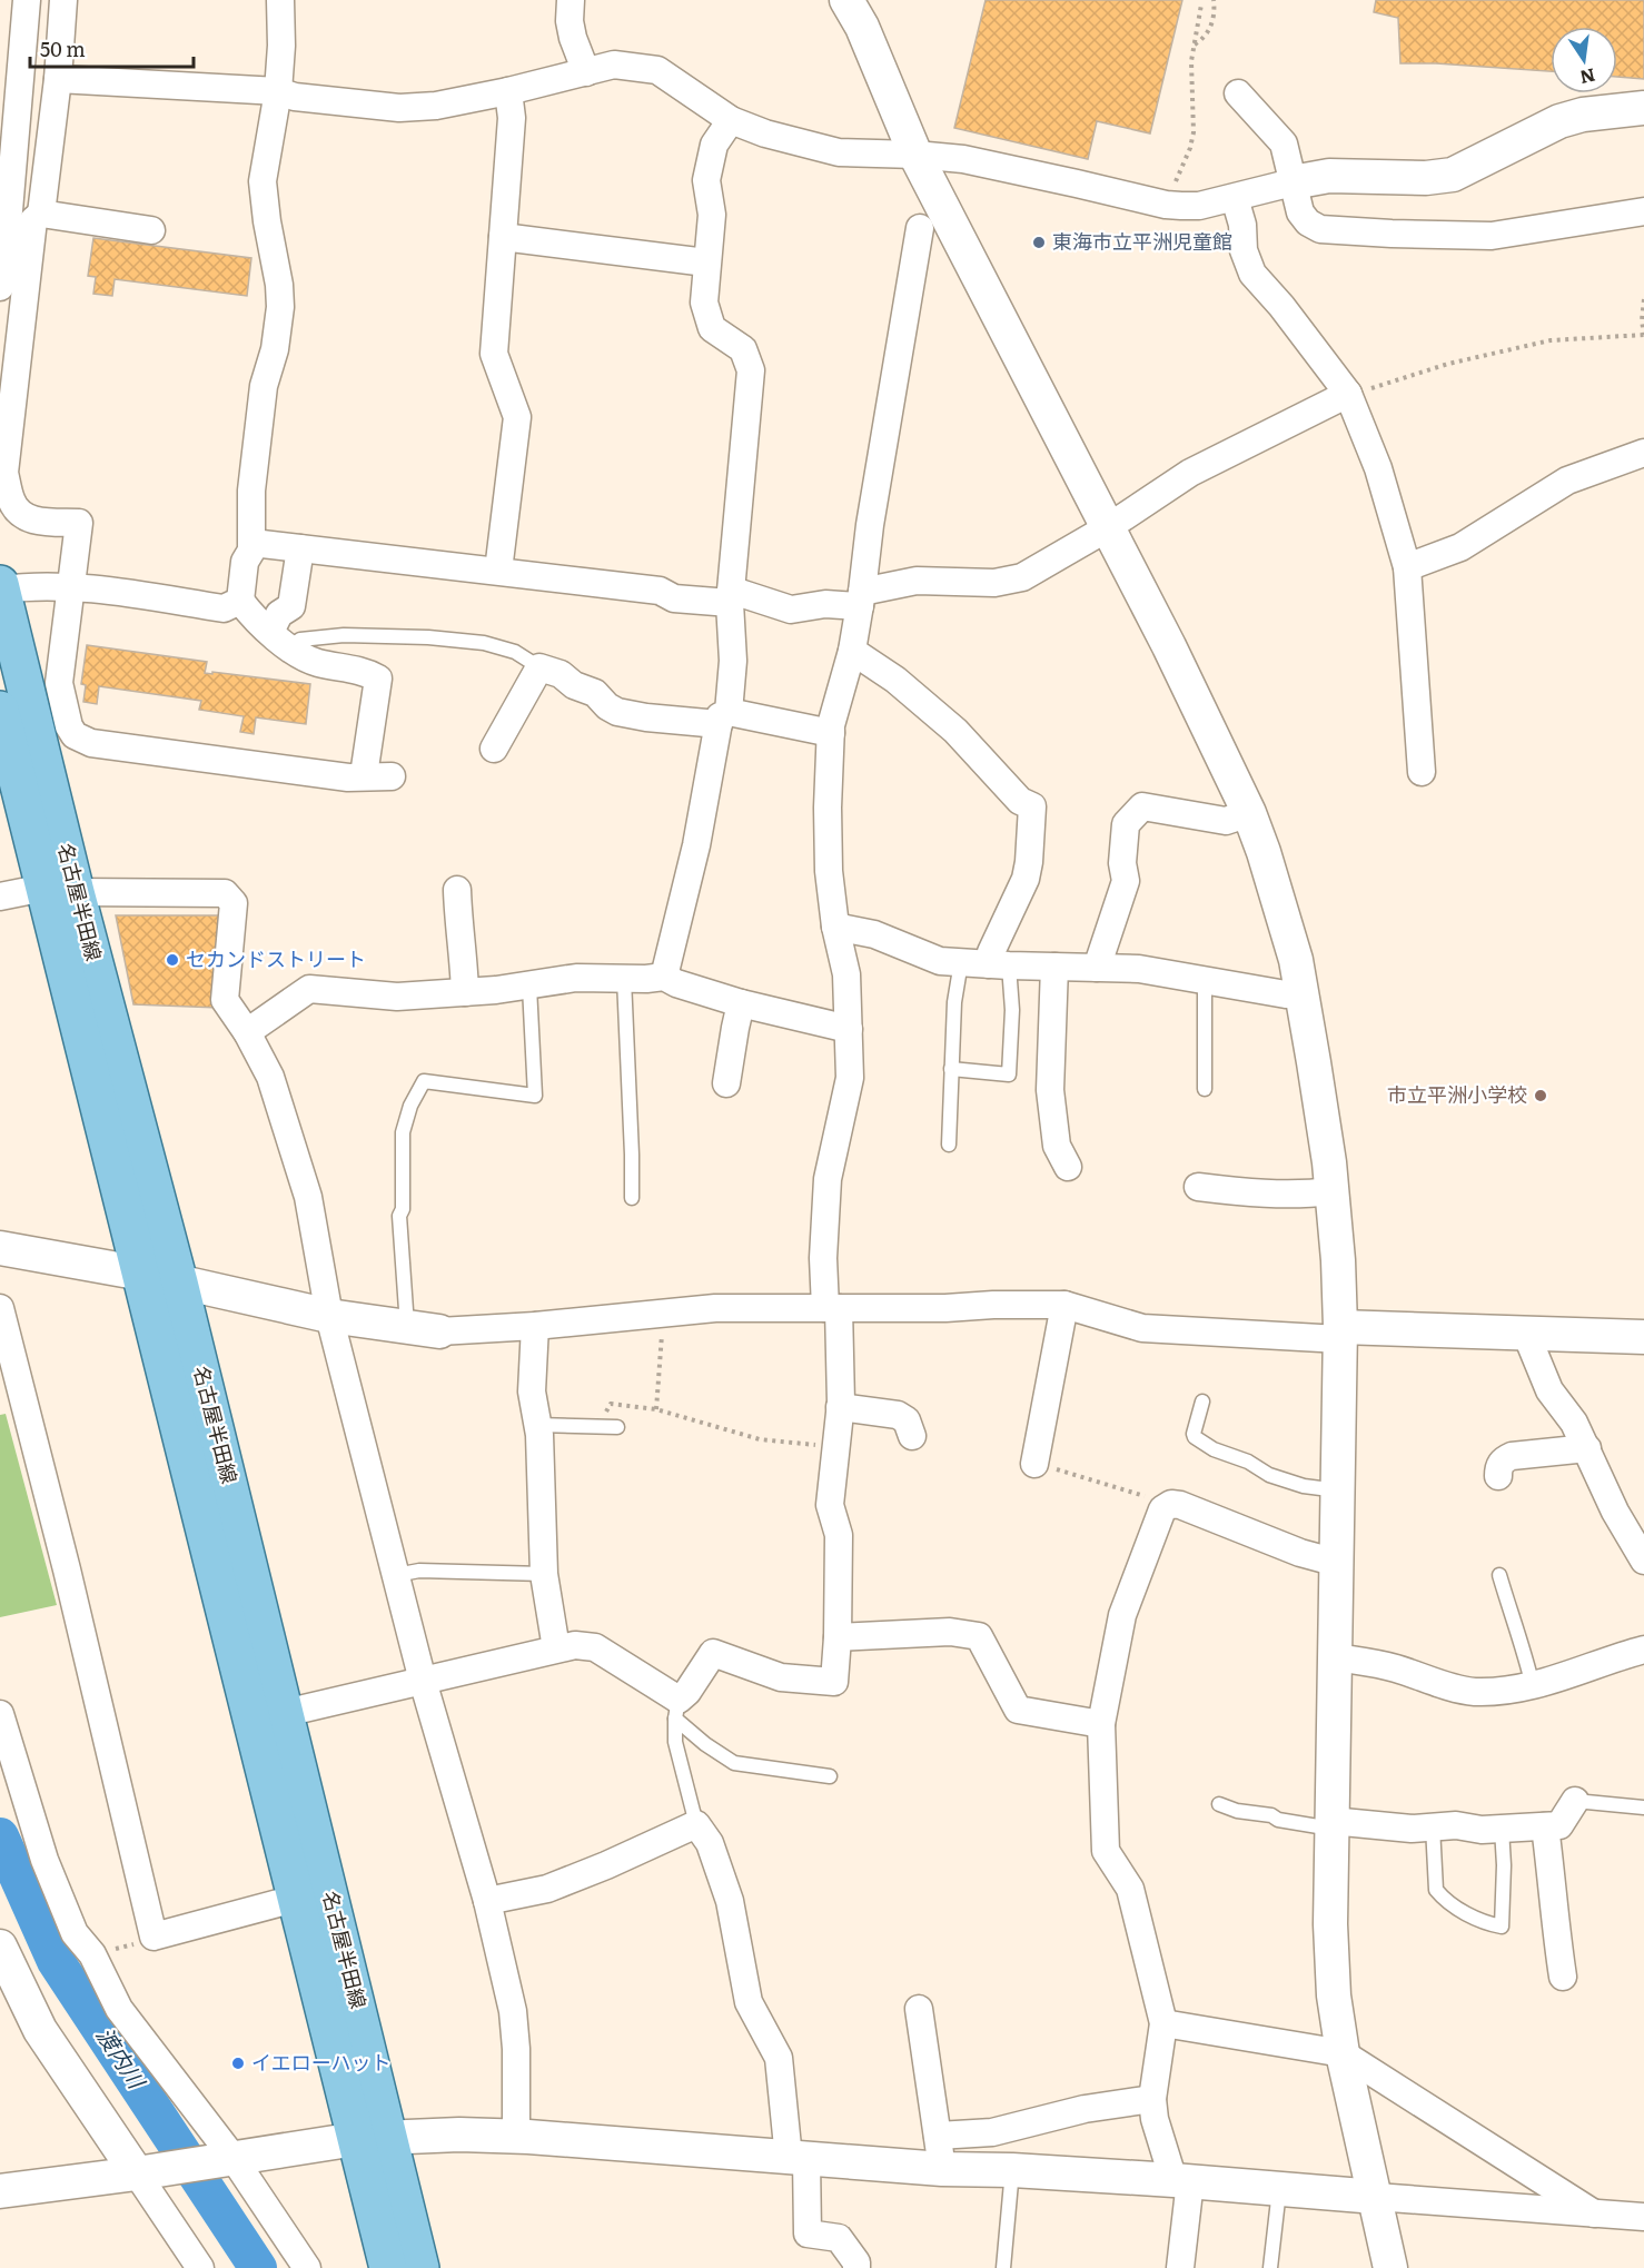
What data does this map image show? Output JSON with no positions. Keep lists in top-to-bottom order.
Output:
{
  "streets": {
    "main road": ["名古屋半田線"]
  },
  "water": ["渡内川"],
  "places": [
    "東海市立平洲児童館",
    "セカンドストリート",
    "市立平洲小学校",
    "イエローハット"
  ],
  "scale_bar": "50 m",
  "north": "bottom"
}
